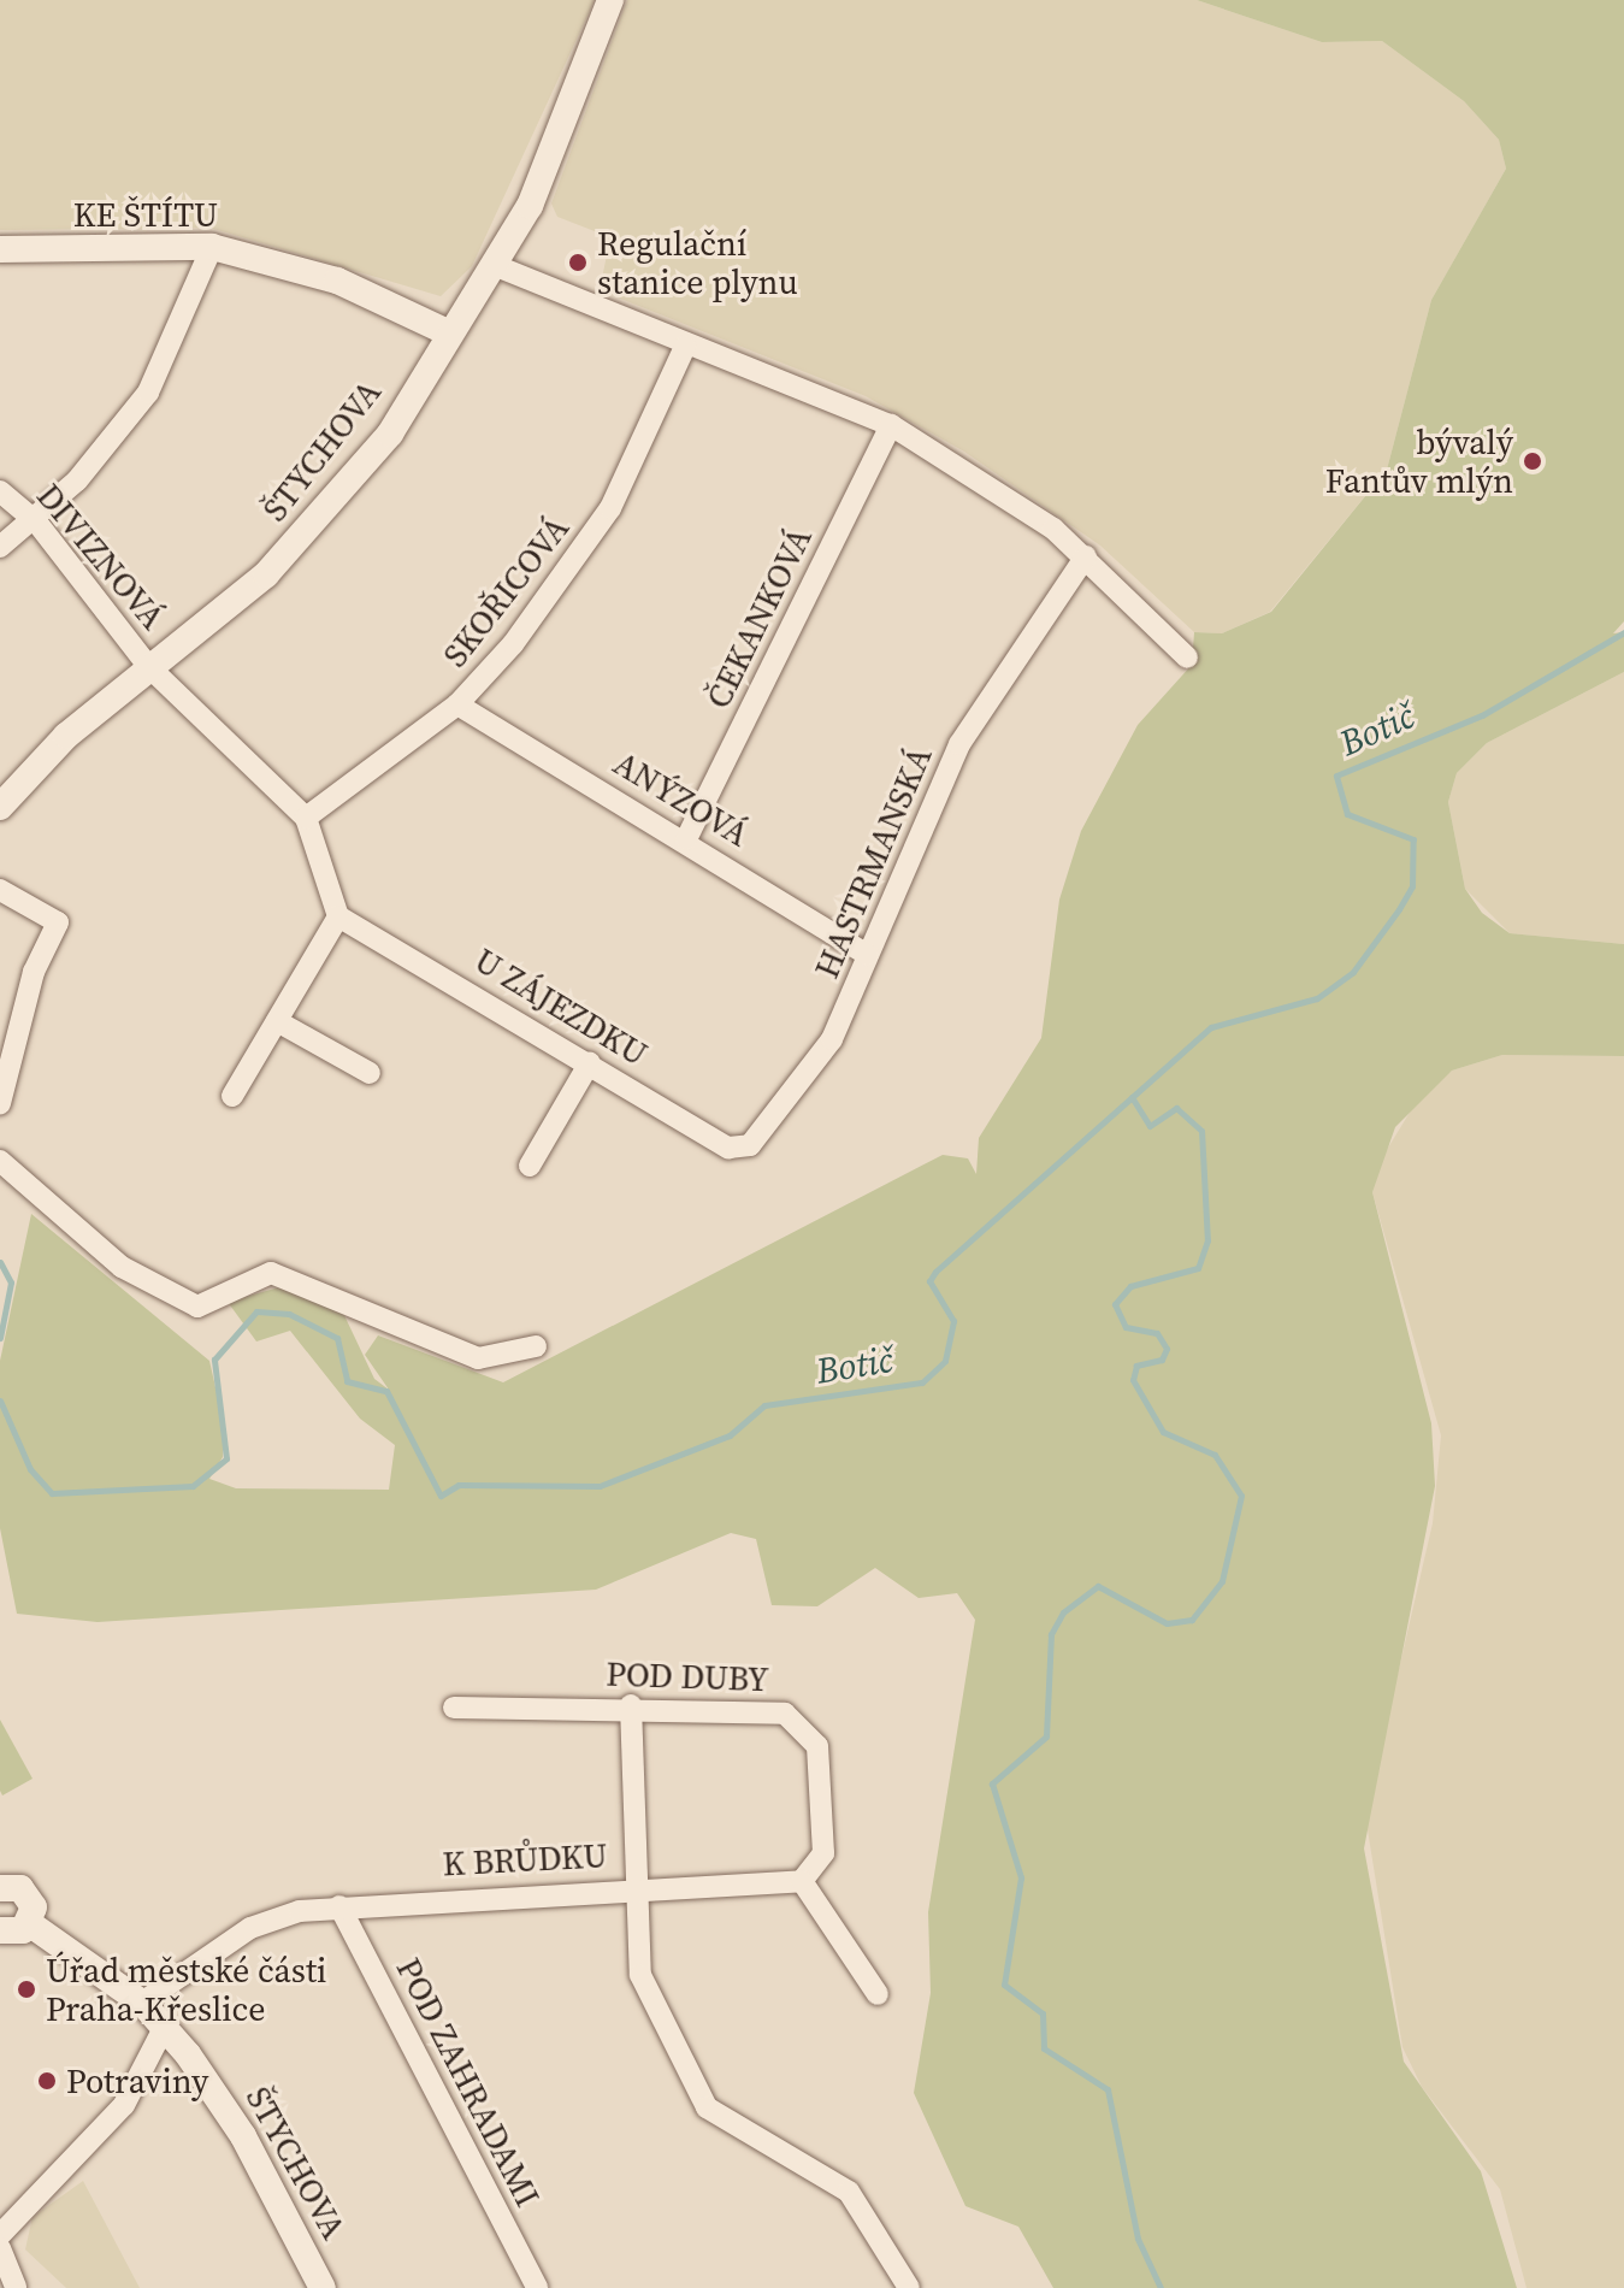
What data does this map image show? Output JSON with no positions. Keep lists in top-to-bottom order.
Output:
{
  "streets": {
    "street": [
      "KE ŠTÍTU",
      "ŠTYCHOVA",
      "DIVIZNOVÁ",
      "SKOŘICOVÁ",
      "ČEKANKOVÁ",
      "ANÝZOVÁ",
      "HASTRMANSKÁ",
      "U ZÁJEZDKU",
      "POD DUBY",
      "K BRŮDKU",
      "POD ZAHRADAMI"
    ]
  },
  "crossings": [
    ["KE ŠTÍTU", "ŠTYCHOVA"],
    ["ŠTYCHOVA", "DIVIZNOVÁ"],
    ["ŠTYCHOVA", "K BRŮDKU"],
    ["SKOŘICOVÁ", "ANÝZOVÁ"],
    ["ČEKANKOVÁ", "ANÝZOVÁ"],
    ["ANÝZOVÁ", "HASTRMANSKÁ"],
    ["HASTRMANSKÁ", "U ZÁJEZDKU"],
    ["POD DUBY", "K BRŮDKU"],
    ["K BRŮDKU", "POD ZAHRADAMI"]
  ],
  "water": ["Botič"],
  "places": [
    "Regulační stanice plynu",
    "bývalý Fantův mlýn",
    "Úřad městské části Praha-Křeslice",
    "Potraviny"
  ]
}
